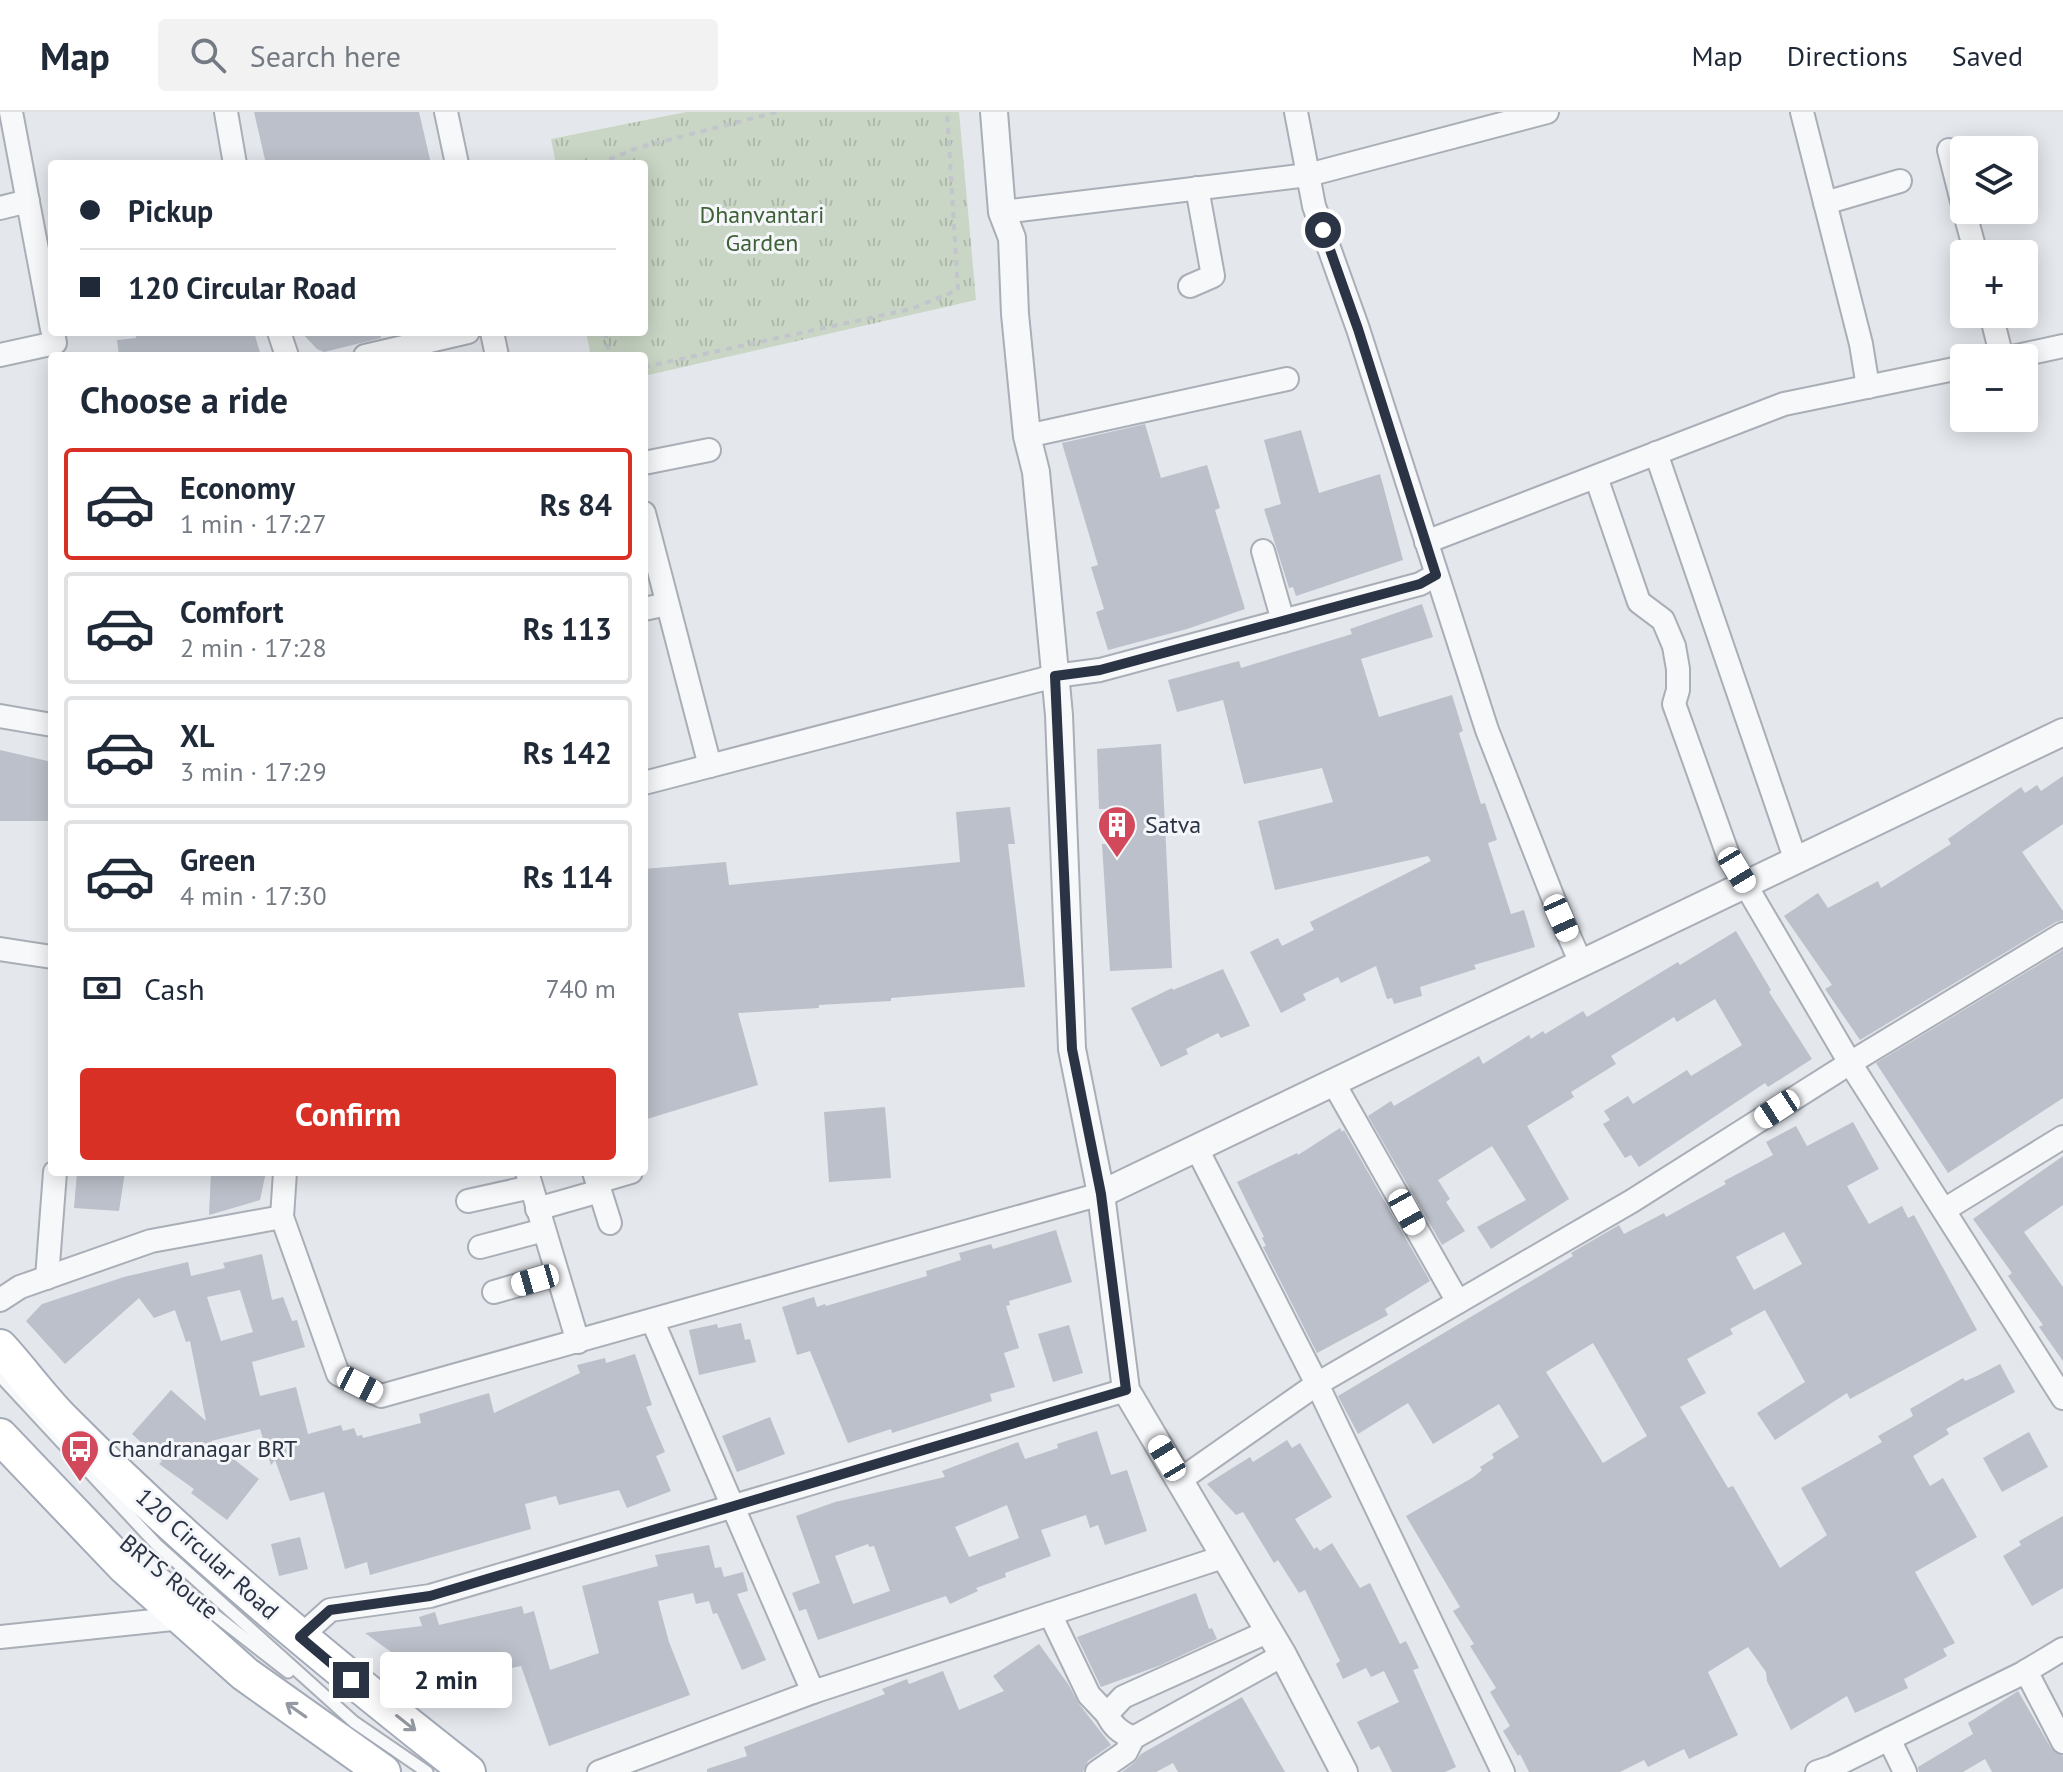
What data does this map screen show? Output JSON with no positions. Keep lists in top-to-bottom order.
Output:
{
  "streets": {
    "main road": ["120 Circular Road"],
    "lane": ["BRTS Route"]
  },
  "parks": ["Dhanvantari Garden"],
  "places": {
    "building": ["Satva"],
    "bus stop": ["Chandranagar BRT"]
  },
  "page": {
    "header": "Map",
    "search": "Search here",
    "nav": ["Map", "Directions", "Saved"],
    "map_buttons": ["+", "−"],
    "banner": ["Pickup", "120 Circular Road"],
    "heading": "Choose a ride",
    "list": [
      {
        "name": "Economy",
        "note": "1 min · 17:27",
        "value": "Rs 84"
      },
      {
        "name": "Comfort",
        "note": "2 min · 17:28",
        "value": "Rs 113"
      },
      {
        "name": "XL",
        "note": "3 min · 17:29",
        "value": "Rs 142"
      },
      {
        "name": "Green",
        "note": "4 min · 17:30",
        "value": "Rs 114"
      }
    ],
    "pay": ["Cash", "740 m"],
    "buttons": "Confirm",
    "bubble": "2 min"
  }
}
